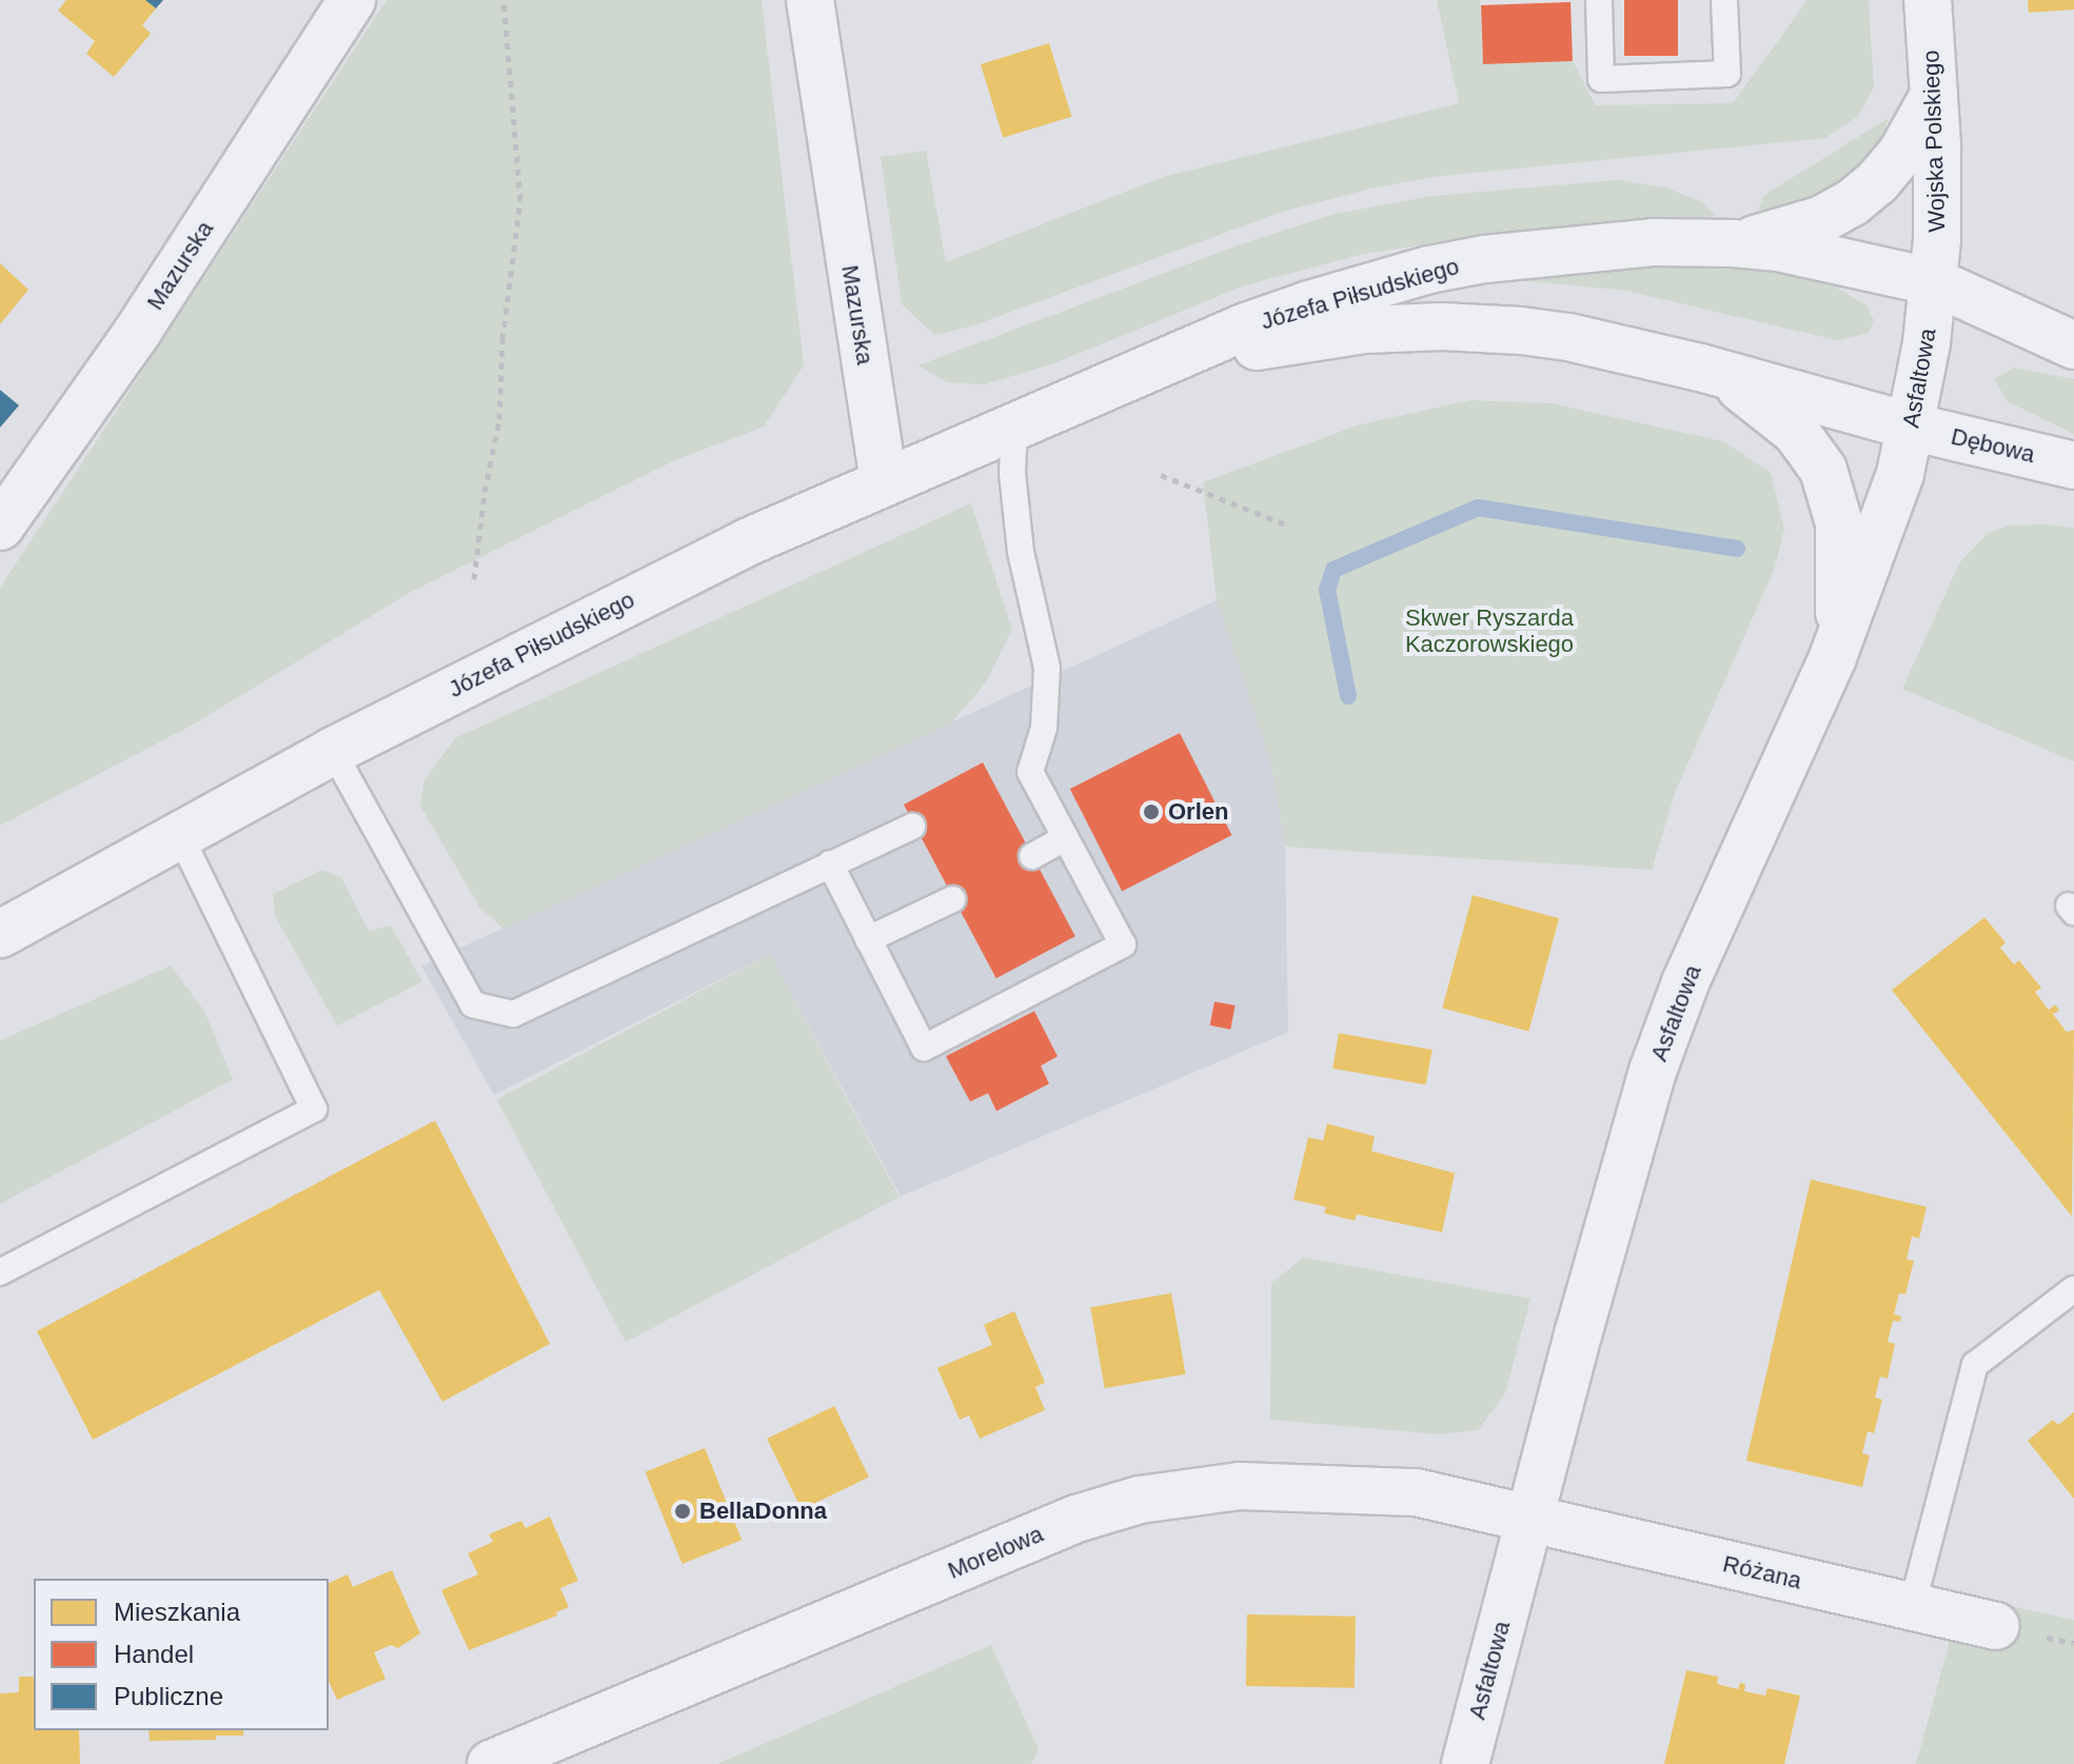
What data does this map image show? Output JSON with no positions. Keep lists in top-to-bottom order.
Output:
{
  "streets": {
    "street": [
      "Wojska Polskiego",
      "Mazurska",
      "Józefa Piłsudskiego",
      "Asfaltowa",
      "Dębowa",
      "Morelowa",
      "Różana"
    ]
  },
  "crossings": [
    ["Wojska Polskiego", "Józefa Piłsudskiego"],
    ["Wojska Polskiego", "Asfaltowa"],
    ["Mazurska", "Józefa Piłsudskiego"],
    ["Józefa Piłsudskiego", "Asfaltowa"],
    ["Józefa Piłsudskiego", "Dębowa"],
    ["Asfaltowa", "Dębowa"],
    ["Asfaltowa", "Morelowa"],
    ["Asfaltowa", "Różana"],
    ["Morelowa", "Różana"]
  ],
  "parks": ["Skwer Ryszarda Kaczorowskiego"],
  "places": ["Orlen", "BellaDonna"],
  "legend": ["Mieszkania", "Handel", "Publiczne"]
}
